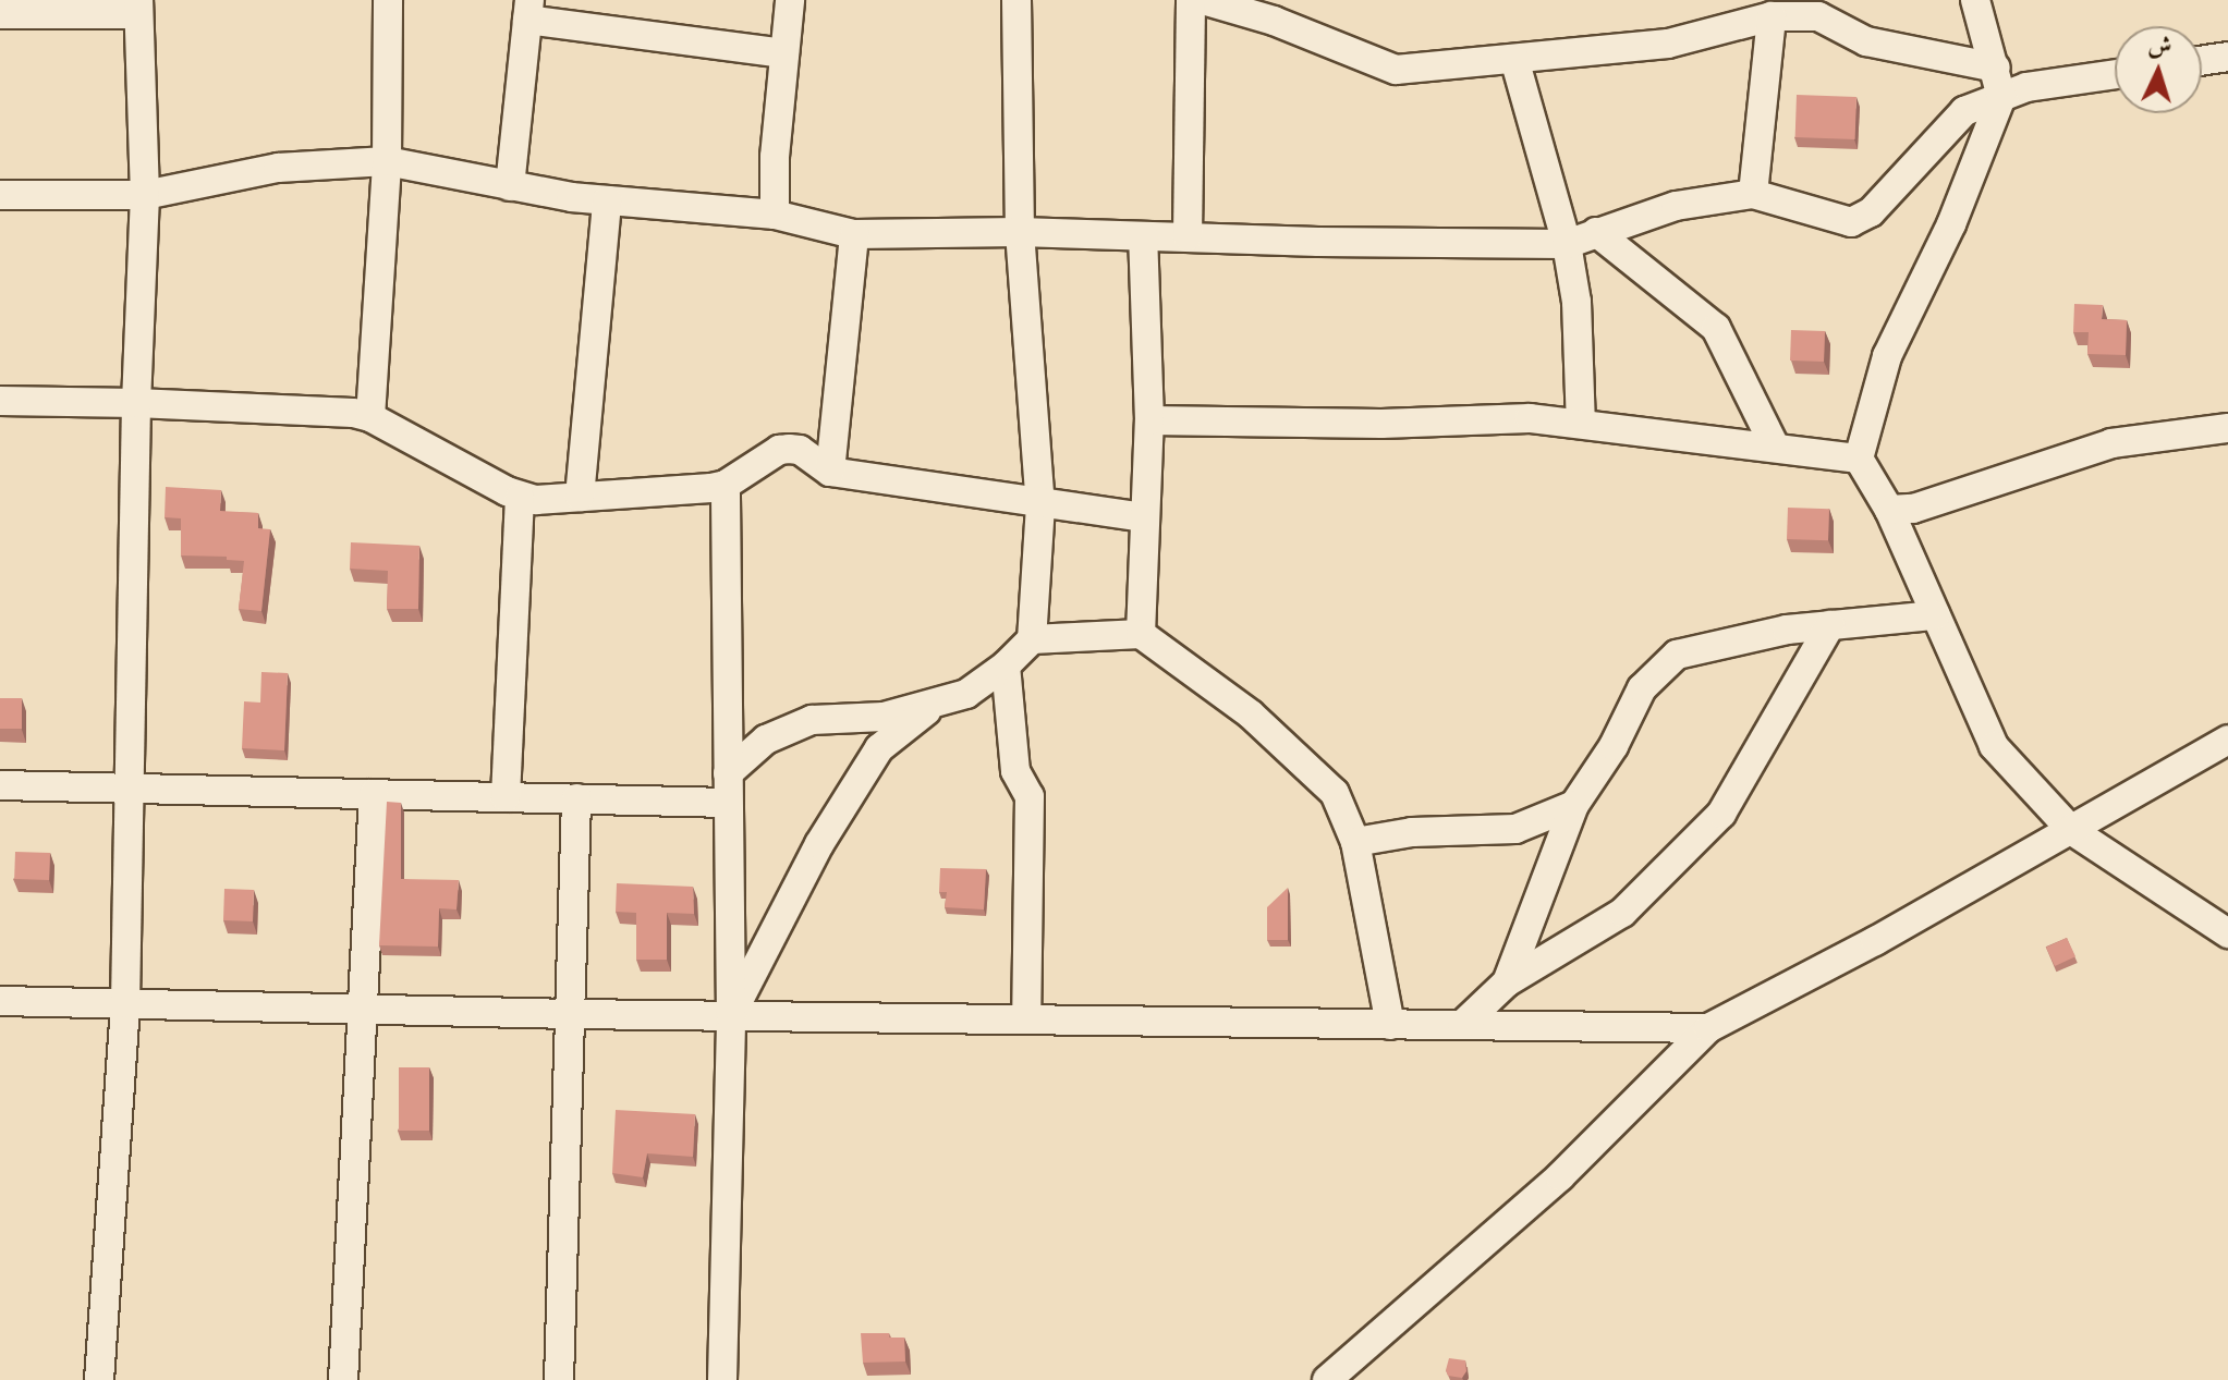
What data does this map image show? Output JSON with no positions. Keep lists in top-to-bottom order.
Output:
{
  "north": "top"
}
